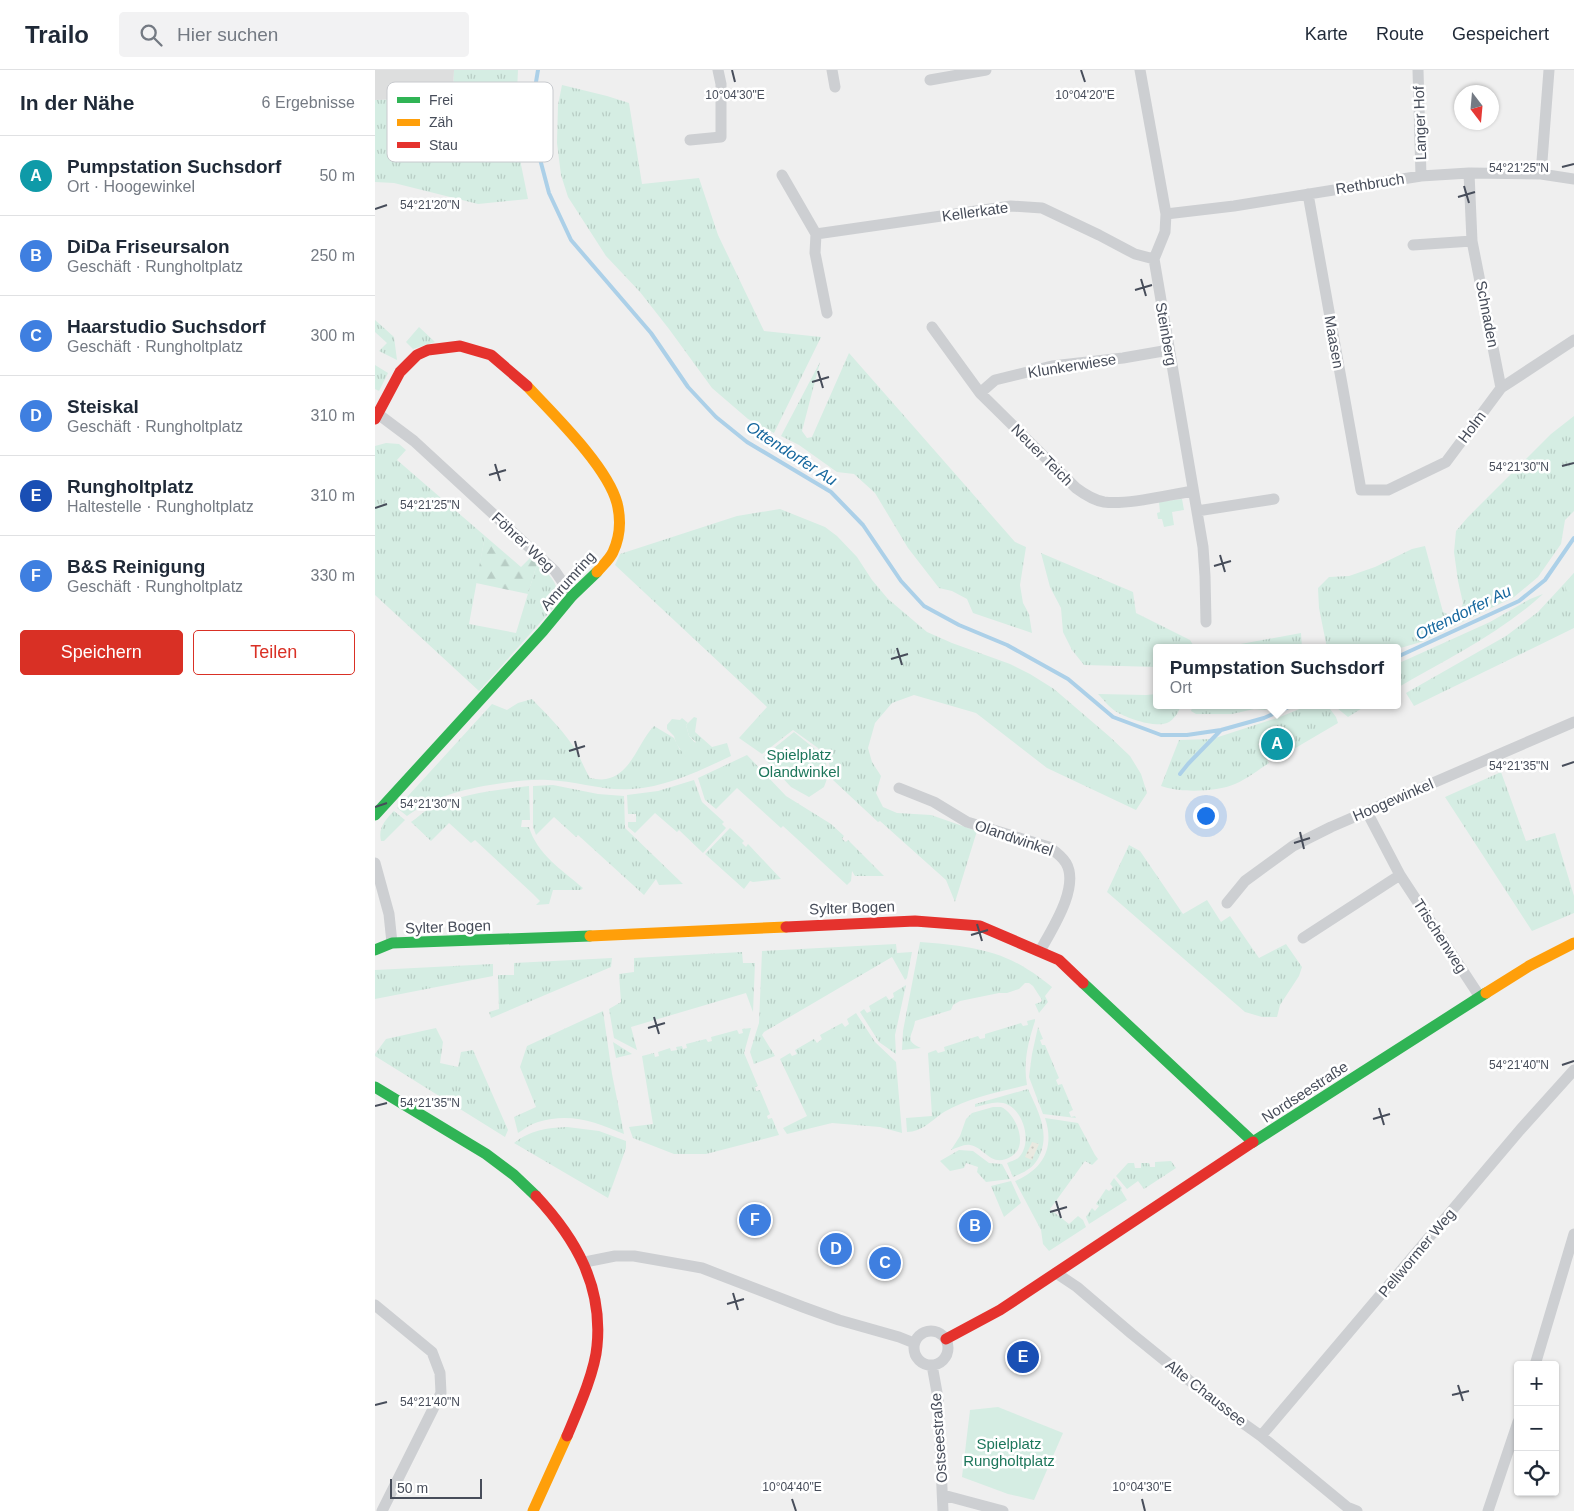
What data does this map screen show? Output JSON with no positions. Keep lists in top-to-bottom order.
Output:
{
  "streets": {
    "street": [
      "Langer Hof",
      "Rethbruch",
      "Kellerkate",
      "Schnaden",
      "Steinberg",
      "Maasen",
      "Klunkerwiese",
      "Holm",
      "Neuer Teich",
      "Föhrer Weg",
      "Amrumring",
      "Hoogewinkel",
      "Olandwinkel",
      "Sylter Bogen",
      "Trischenweg",
      "Nordseestraße",
      "Pellwormer Weg",
      "Alte Chaussee",
      "Ostseestraße"
    ]
  },
  "crossings": [
    ["Langer Hof", "Rethbruch"],
    ["Rethbruch", "Schnaden"],
    ["Rethbruch", "Maasen"],
    ["Kellerkate", "Steinberg"],
    ["Schnaden", "Holm"],
    ["Steinberg", "Klunkerwiese"],
    ["Steinberg", "Neuer Teich"],
    ["Maasen", "Holm"],
    ["Klunkerwiese", "Neuer Teich"],
    ["Föhrer Weg", "Amrumring"],
    ["Hoogewinkel", "Trischenweg"],
    ["Olandwinkel", "Sylter Bogen"],
    ["Sylter Bogen", "Nordseestraße"],
    ["Trischenweg", "Nordseestraße"],
    ["Nordseestraße", "Alte Chaussee"],
    ["Nordseestraße", "Ostseestraße"],
    ["Pellwormer Weg", "Alte Chaussee"]
  ],
  "water": ["Ottendorfer Au"],
  "parks": ["Spielplatz Olandwinkel", "Spielplatz Rungholtplatz"],
  "legend": ["Frei", "Zäh", "Stau"],
  "scale_bar": "50 m",
  "north": "bottom",
  "page": {
    "header": "Trailo",
    "search": "Hier suchen",
    "nav": ["Karte", "Route", "Gespeichert"],
    "heading": ["In der Nähe", "6 Ergebnisse"],
    "list": [
      {
        "mark": "A",
        "name": "Pumpstation Suchsdorf",
        "note": "Ort · Hoogewinkel",
        "value": "50 m"
      },
      {
        "mark": "B",
        "name": "DiDa Friseursalon",
        "note": "Geschäft · Rungholtplatz",
        "value": "250 m"
      },
      {
        "mark": "C",
        "name": "Haarstudio Suchsdorf",
        "note": "Geschäft · Rungholtplatz",
        "value": "300 m"
      },
      {
        "mark": "D",
        "name": "Steiskal",
        "note": "Geschäft · Rungholtplatz",
        "value": "310 m"
      },
      {
        "mark": "E",
        "name": "Rungholtplatz",
        "note": "Haltestelle · Rungholtplatz",
        "value": "310 m"
      },
      {
        "mark": "F",
        "name": "B&S Reinigung",
        "note": "Geschäft · Rungholtplatz",
        "value": "330 m"
      }
    ],
    "buttons": ["Speichern", "Teilen"],
    "popup": ["Pumpstation Suchsdorf", "Ort"],
    "pins": [
      "A",
      "F",
      "B",
      "D",
      "C",
      "E"
    ],
    "map_buttons": ["+", "−"],
    "scale": "50 m"
  },
  "coordinates": [
    "10°04'30\"E",
    "10°04'20\"E",
    "54°21'25\"N",
    "54°21'20\"N",
    "54°21'30\"N",
    "54°21'35\"N",
    "54°21'40\"N",
    "10°04'40\"E"
  ]
}
